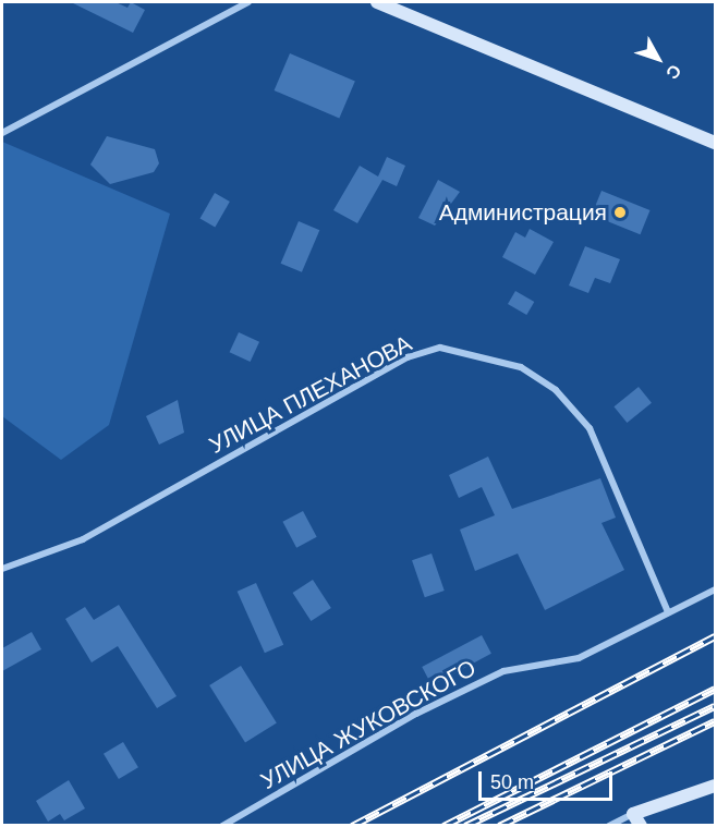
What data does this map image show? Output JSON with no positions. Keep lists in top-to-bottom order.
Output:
{
  "streets": {
    "street": ["УЛИЦА ПЛЕХАНОВА", "УЛИЦА ЖУКОВСКОГО"]
  },
  "crossings": [
    ["УЛИЦА ПЛЕХАНОВА", "УЛИЦА ЖУКОВСКОГО"]
  ],
  "places": ["Администрация"],
  "scale_bar": "50 m",
  "north": "bottom right"
}
